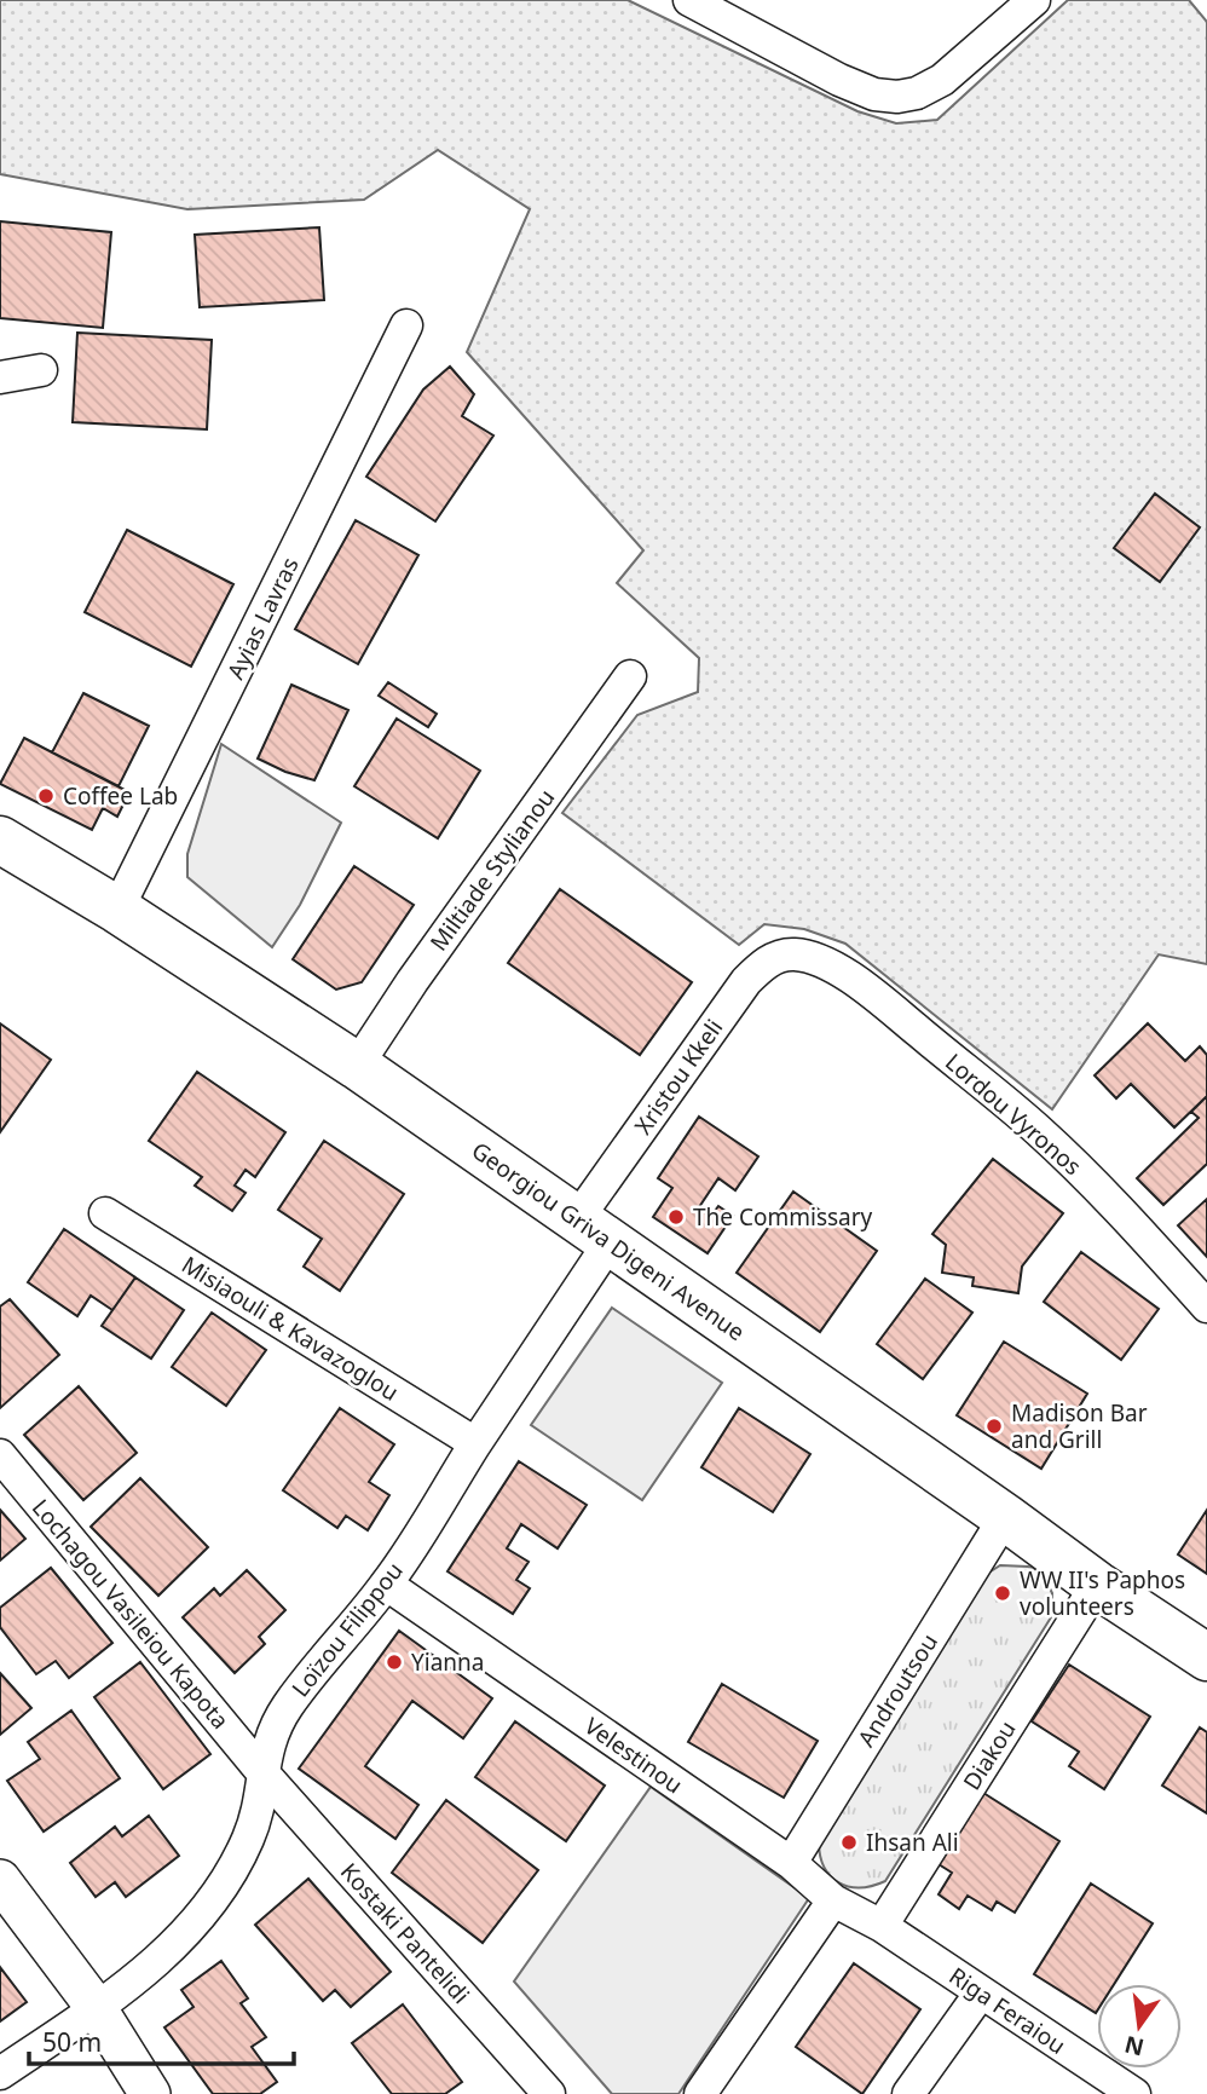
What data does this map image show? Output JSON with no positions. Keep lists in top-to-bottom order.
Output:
{
  "streets": {
    "main road": ["Georgiou Griva Digeni Avenue"],
    "street": [
      "Ayias Lavras",
      "Miltiade Stylianou",
      "Xristou Kkeli",
      "Lordou Vyronos",
      "Misiaouli & Kavazoglou",
      "Lochagou Vasileiou Kapota",
      "Loïzou Filippou",
      "Androutsou",
      "Velestinou",
      "Diakou",
      "Kostaki Pantelidi",
      "Riga Feraiou"
    ]
  },
  "crossings": [
    ["Ayias Lavras", "Georgiou Griva Digeni Avenue"],
    ["Miltiade Stylianou", "Georgiou Griva Digeni Avenue"],
    ["Xristou Kkeli", "Lordou Vyronos"],
    ["Xristou Kkeli", "Georgiou Griva Digeni Avenue"],
    ["Xristou Kkeli", "Loïzou Filippou"],
    ["Georgiou Griva Digeni Avenue", "Loïzou Filippou"],
    ["Georgiou Griva Digeni Avenue", "Androutsou"],
    ["Georgiou Griva Digeni Avenue", "Diakou"],
    ["Misiaouli & Kavazoglou", "Loïzou Filippou"],
    ["Lochagou Vasileiou Kapota", "Loïzou Filippou"],
    ["Lochagou Vasileiou Kapota", "Kostaki Pantelidi"],
    ["Loïzou Filippou", "Velestinou"],
    ["Loïzou Filippou", "Kostaki Pantelidi"],
    ["Androutsou", "Velestinou"],
    ["Velestinou", "Diakou"],
    ["Velestinou", "Riga Feraiou"],
    ["Diakou", "Riga Feraiou"]
  ],
  "places": [
    "Coffee Lab",
    "The Commissary",
    "Madison Bar and Grill",
    "WW II's Paphos volunteers",
    "Yianna",
    "Ihsan Ali"
  ],
  "scale_bar": "50 m",
  "north": "bottom"
}
